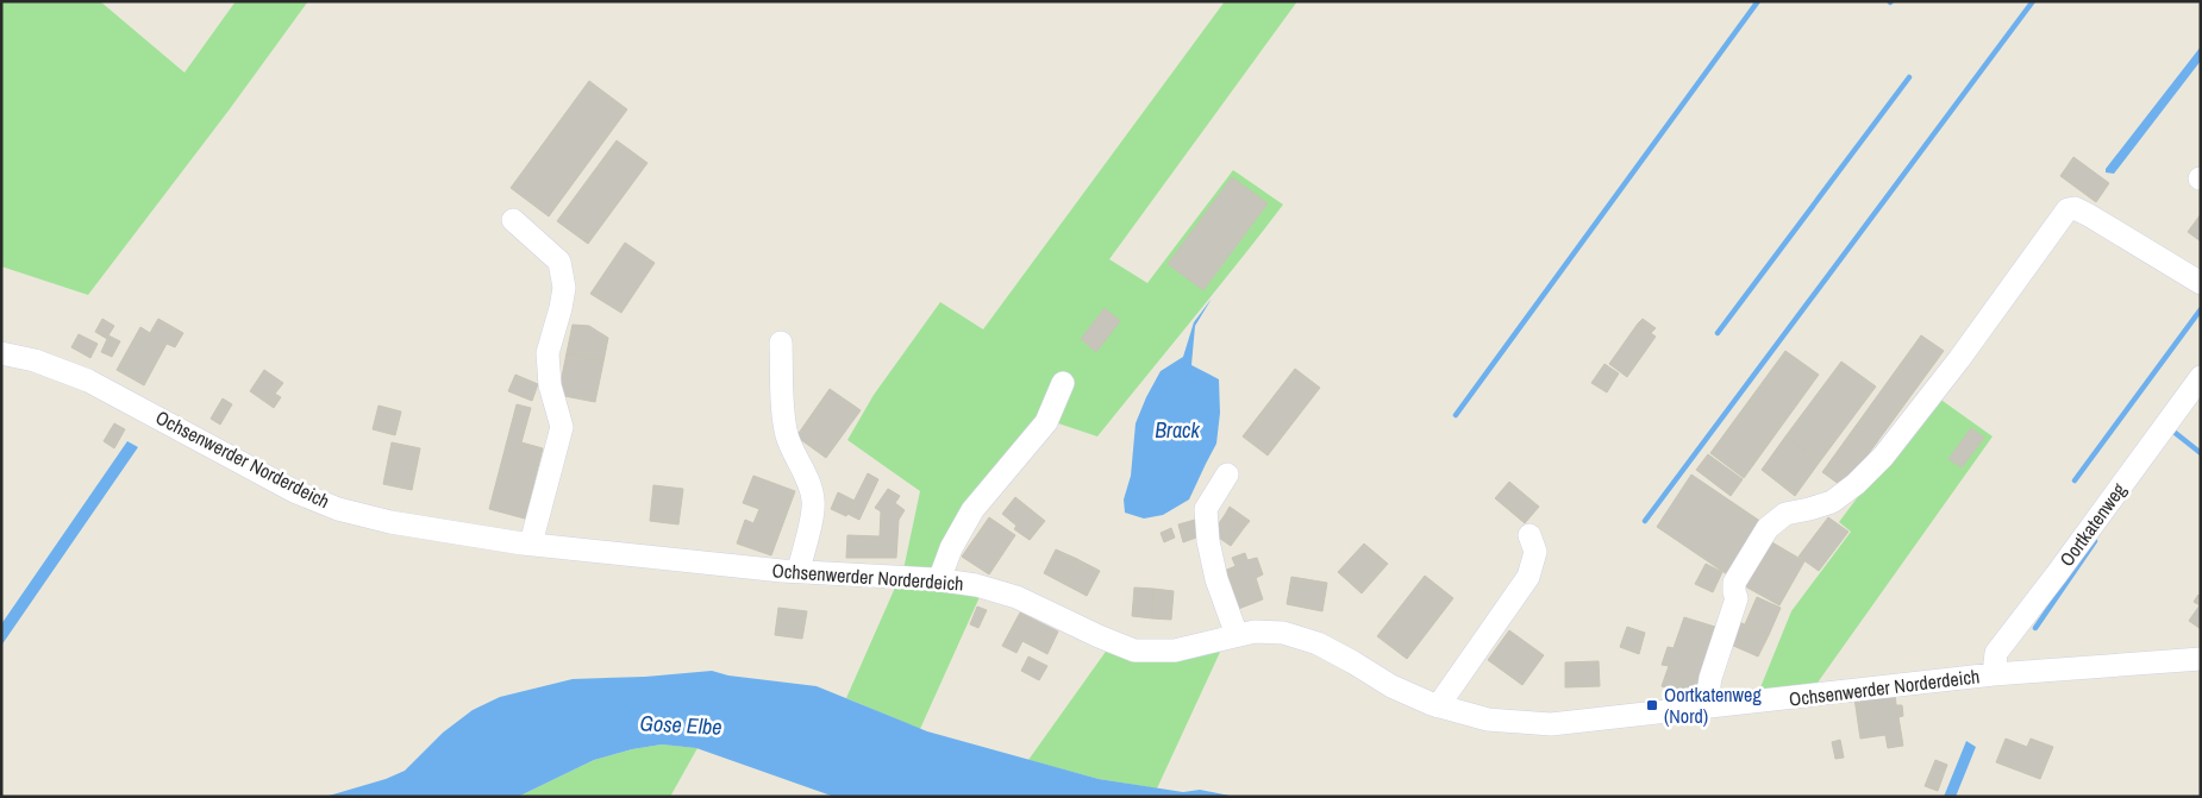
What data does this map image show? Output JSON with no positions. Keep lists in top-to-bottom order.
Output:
{
  "streets": {
    "street": ["Ochsenwerder Norderdeich", "Oortkatenweg"]
  },
  "crossings": [
    ["Ochsenwerder Norderdeich", "Oortkatenweg"]
  ],
  "water": ["Brack", "Gose Elbe"],
  "places": {
    "transit": ["Oortkatenweg (Nord)"]
  }
}
